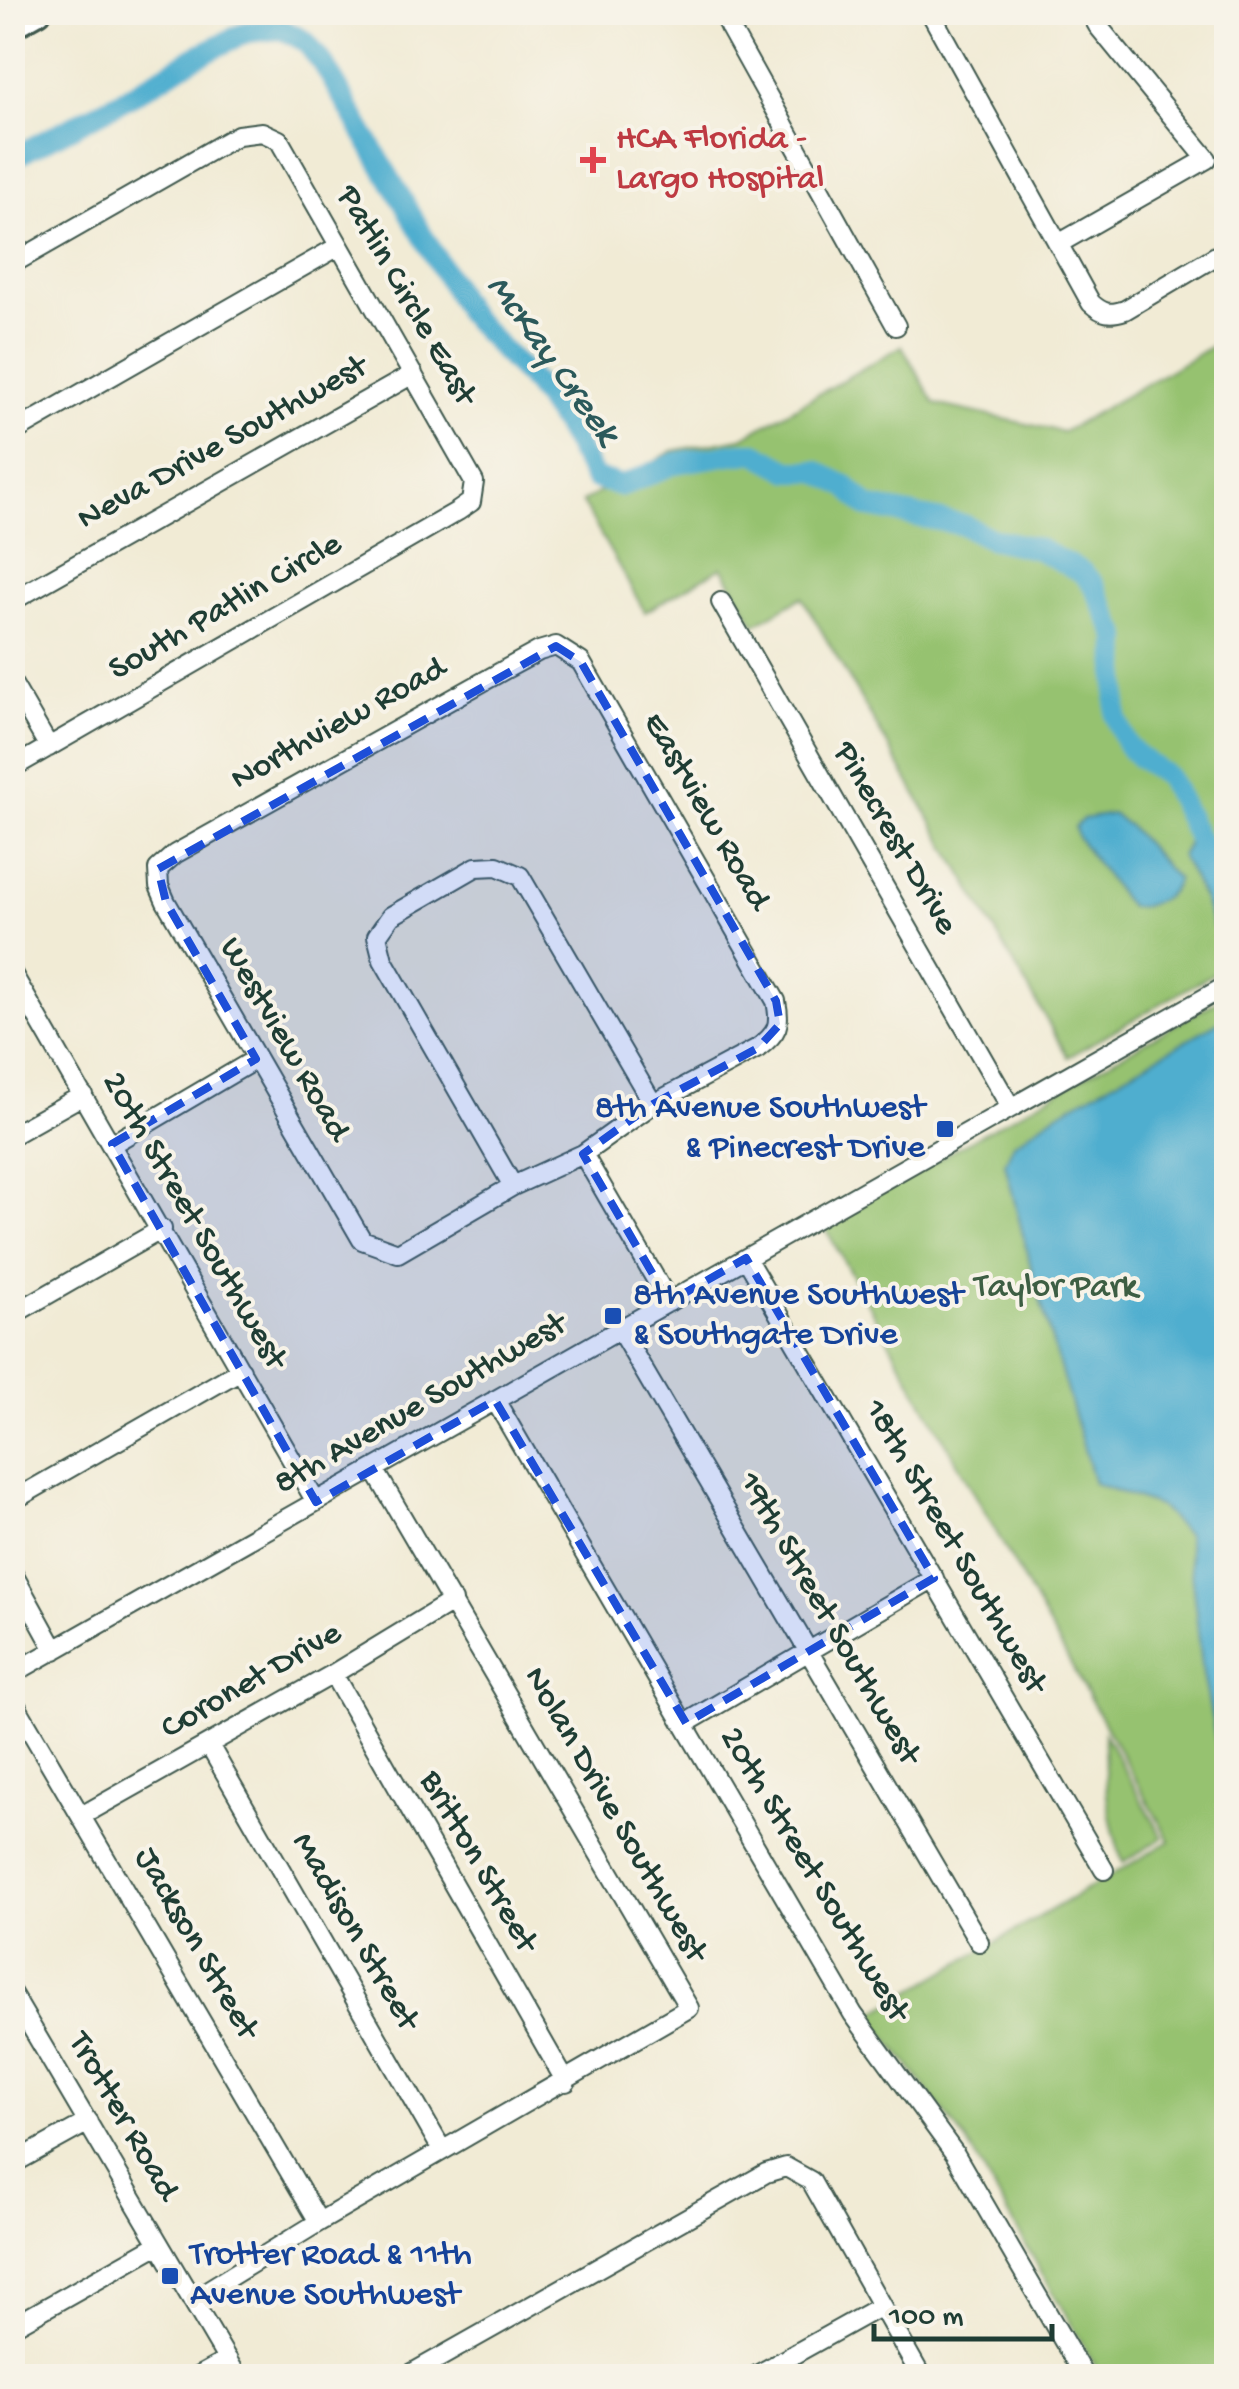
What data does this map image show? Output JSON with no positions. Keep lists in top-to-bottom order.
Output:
{
  "streets": {
    "street": [
      "Patlin Circle East",
      "Neva Drive Southwest",
      "South Patlin Circle",
      "Northview Road",
      "Eastview Road",
      "Pinecrest Drive",
      "Westview Road",
      "20th Street Southwest",
      "8th Avenue Southwest",
      "18th Street Southwest",
      "19th Street Southwest",
      "Coronet Drive",
      "Nolan Drive Southwest",
      "Britton Street",
      "Madison Street",
      "Jackson Street",
      "Trotter Road"
    ]
  },
  "crossings": [
    ["Patlin Circle East", "Neva Drive Southwest"],
    ["Patlin Circle East", "South Patlin Circle"],
    ["Northview Road", "Eastview Road"],
    ["Northview Road", "Westview Road"],
    ["Pinecrest Drive", "8th Avenue Southwest"],
    ["20th Street Southwest", "8th Avenue Southwest"],
    ["8th Avenue Southwest", "18th Street Southwest"],
    ["8th Avenue Southwest", "19th Street Southwest"],
    ["8th Avenue Southwest", "Nolan Drive Southwest"],
    ["Coronet Drive", "Nolan Drive Southwest"],
    ["Coronet Drive", "Britton Street"],
    ["Coronet Drive", "Madison Street"],
    ["Coronet Drive", "Jackson Street"],
    ["Nolan Drive Southwest", "Britton Street"],
    ["Nolan Drive Southwest", "Madison Street"],
    ["Nolan Drive Southwest", "Jackson Street"],
    ["Nolan Drive Southwest", "Trotter Road"]
  ],
  "water": ["McKay Creek"],
  "parks": ["Taylor Park"],
  "places": {
    "health": ["HCA Florida - Largo Hospital"],
    "transit": ["8th Avenue Southwest & Pinecrest Drive", "8th Avenue Southwest & Southgate Drive", "Trotter Road & 11th Avenue Southwest"]
  },
  "scale_bar": "100 m"
}
